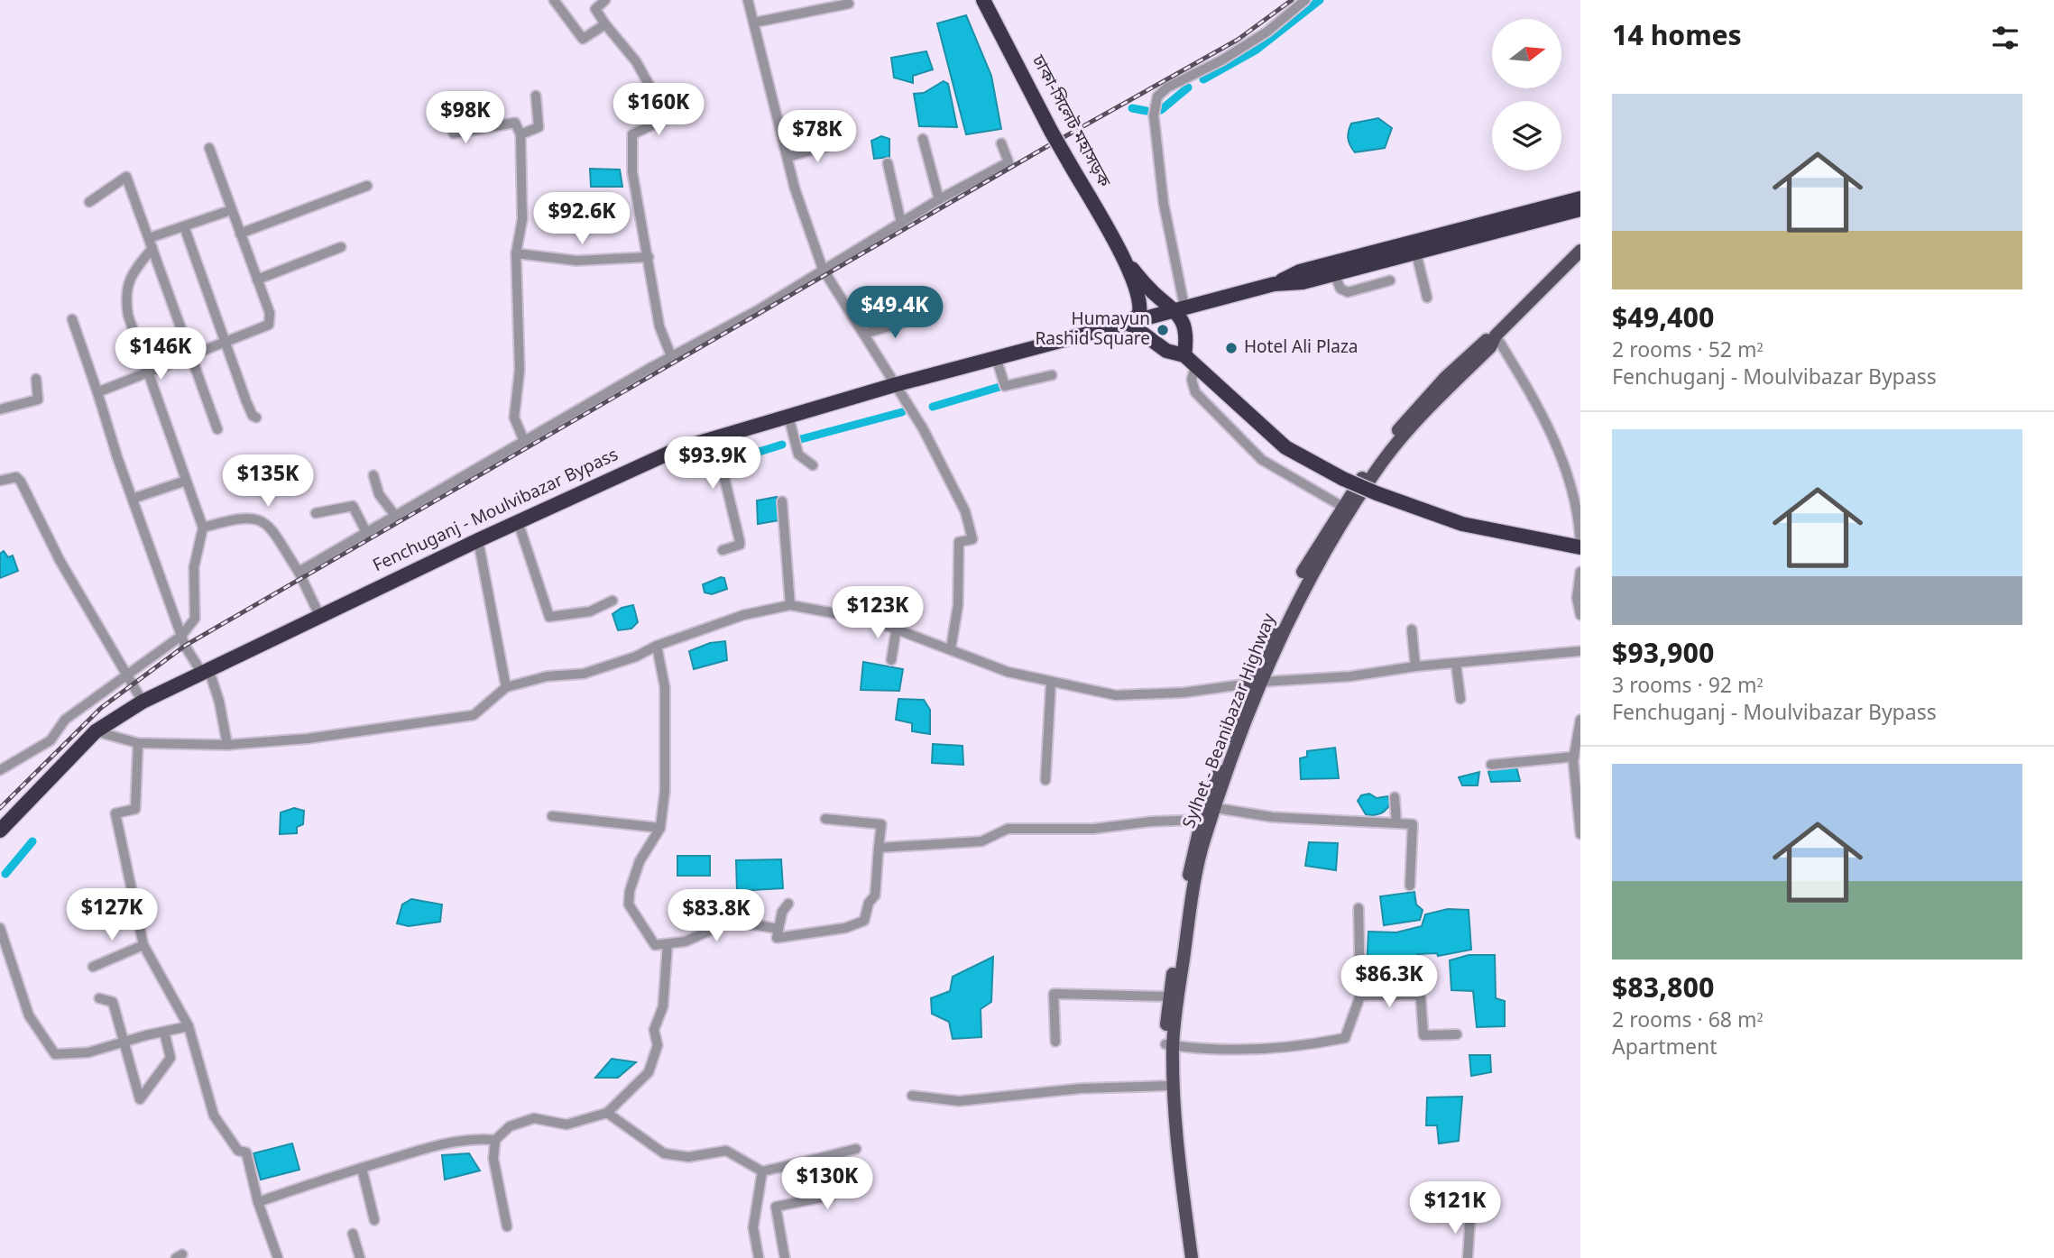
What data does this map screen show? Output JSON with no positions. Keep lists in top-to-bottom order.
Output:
{
  "streets": {
    "highway": ["ঢাকা-সিলেট মহাসড়ক", "Fenchuganj - Moulvibazar Bypass"],
    "main road": ["Sylhet - Beanibazar Highway"]
  },
  "crossings": [
    ["ঢাকা-সিলেট মহাসড়ক", "Fenchuganj - Moulvibazar Bypass"]
  ],
  "places": ["Humayun Rashid Square", "Hotel Ali Plaza"],
  "north": "right",
  "page": {
    "heading": "14 homes",
    "list": [
      {
        "name": "$49,400",
        "note": "2 rooms · 52 m² · Fenchuganj - Moulvibazar Bypass"
      },
      {
        "name": "$93,900",
        "note": "3 rooms · 92 m² · Fenchuganj - Moulvibazar Bypass"
      },
      {
        "name": "$83,800",
        "note": "2 rooms · 68 m² · Apartment"
      }
    ],
    "price": [
      "$160K",
      "$98K",
      "$78K",
      "$92.6K",
      "$49.4K",
      "$146K",
      "$93.9K",
      "$135K",
      "$123K",
      "$127K",
      "$83.8K",
      "$86.3K",
      "$130K",
      "$121K"
    ]
  }
}
